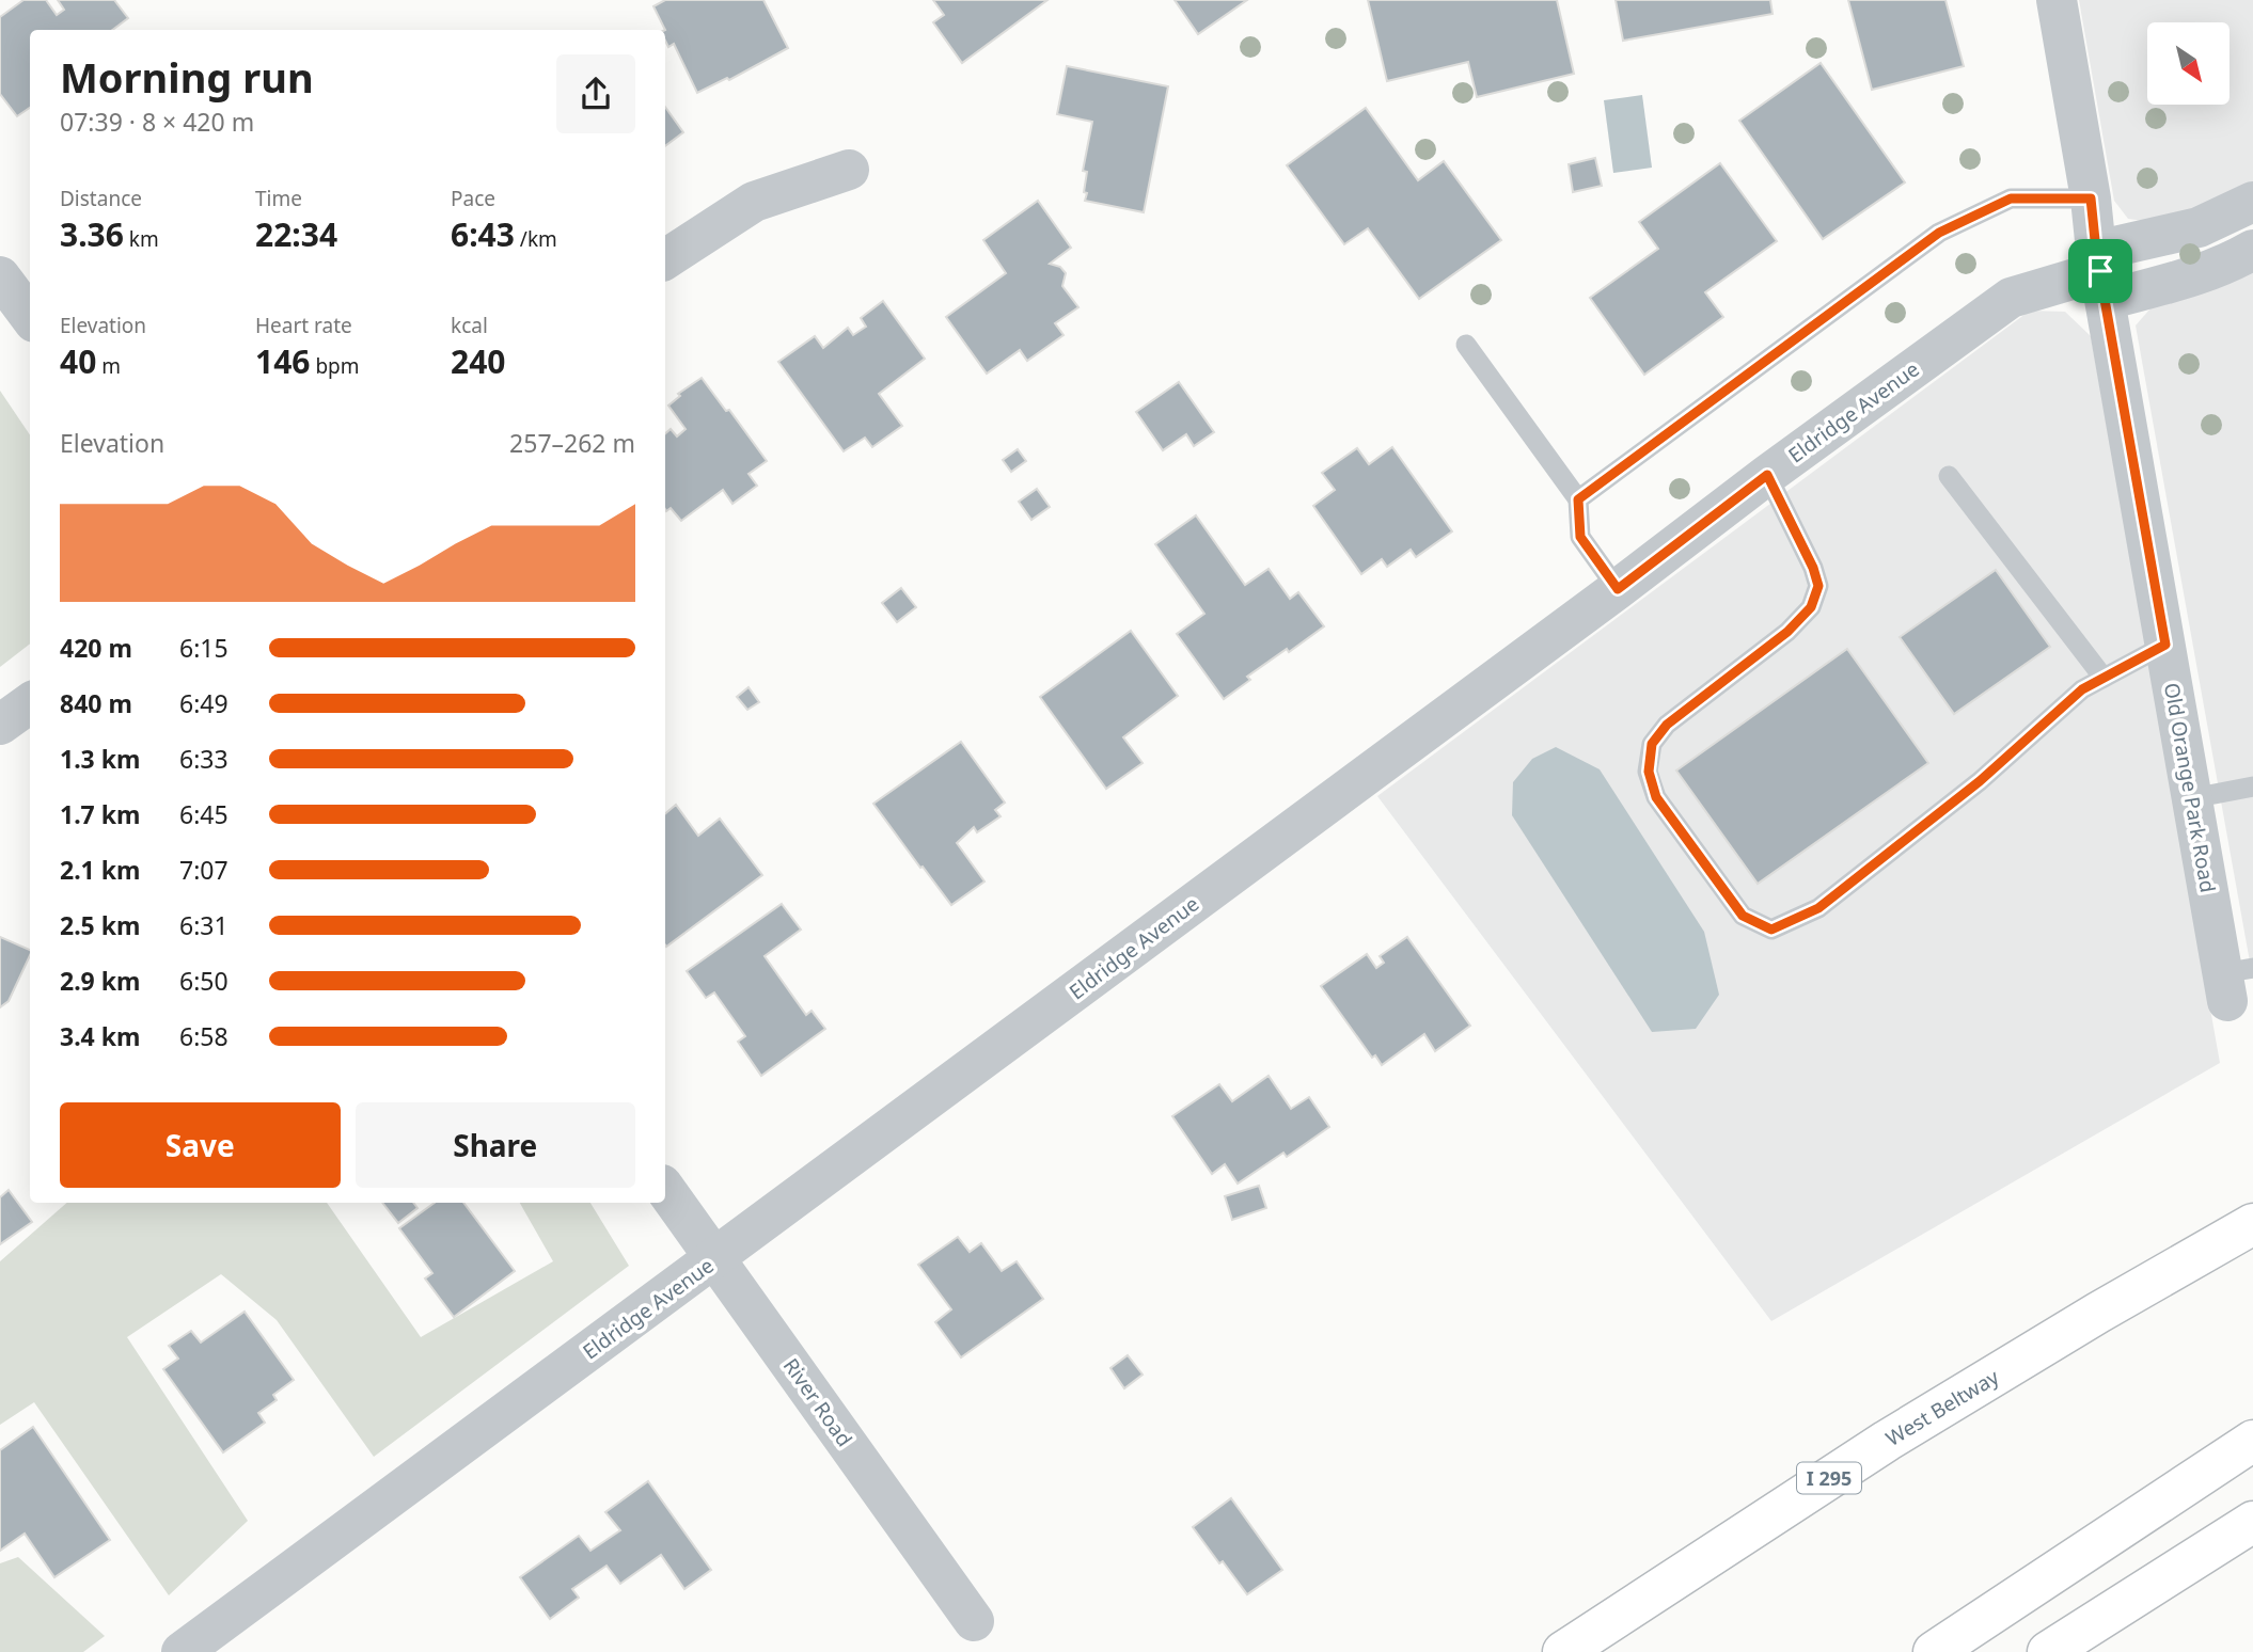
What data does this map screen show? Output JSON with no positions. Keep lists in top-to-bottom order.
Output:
{
  "streets": {
    "highway": ["West Beltway", "I 295"],
    "street": ["Eldridge Avenue", "Old Orange Park Road", "River Road"]
  },
  "crossings": [
    ["Eldridge Avenue", "Old Orange Park Road"],
    ["Eldridge Avenue", "River Road"]
  ],
  "north": "bottom right",
  "page": {
    "heading": ["Morning run", "07:39 · 8 × 420 m"],
    "stats": [
      ["Distance", "3.36 km"],
      ["Time", "22:34"],
      ["Pace", "6:43 /km"],
      ["Elevation", "40 m"],
      ["Heart rate", "146 bpm"],
      ["kcal", "240"]
    ],
    "chart": ["Elevation", "257–262 m"],
    "list": [
      {
        "name": "420 m",
        "note": "6:15"
      },
      {
        "name": "840 m",
        "note": "6:49"
      },
      {
        "name": "1.3 km",
        "note": "6:33"
      },
      {
        "name": "1.7 km",
        "note": "6:45"
      },
      {
        "name": "2.1 km",
        "note": "7:07"
      },
      {
        "name": "2.5 km",
        "note": "6:31"
      },
      {
        "name": "2.9 km",
        "note": "6:50"
      },
      {
        "name": "3.4 km",
        "note": "6:58"
      }
    ],
    "buttons": ["Save", "Share"]
  }
}
